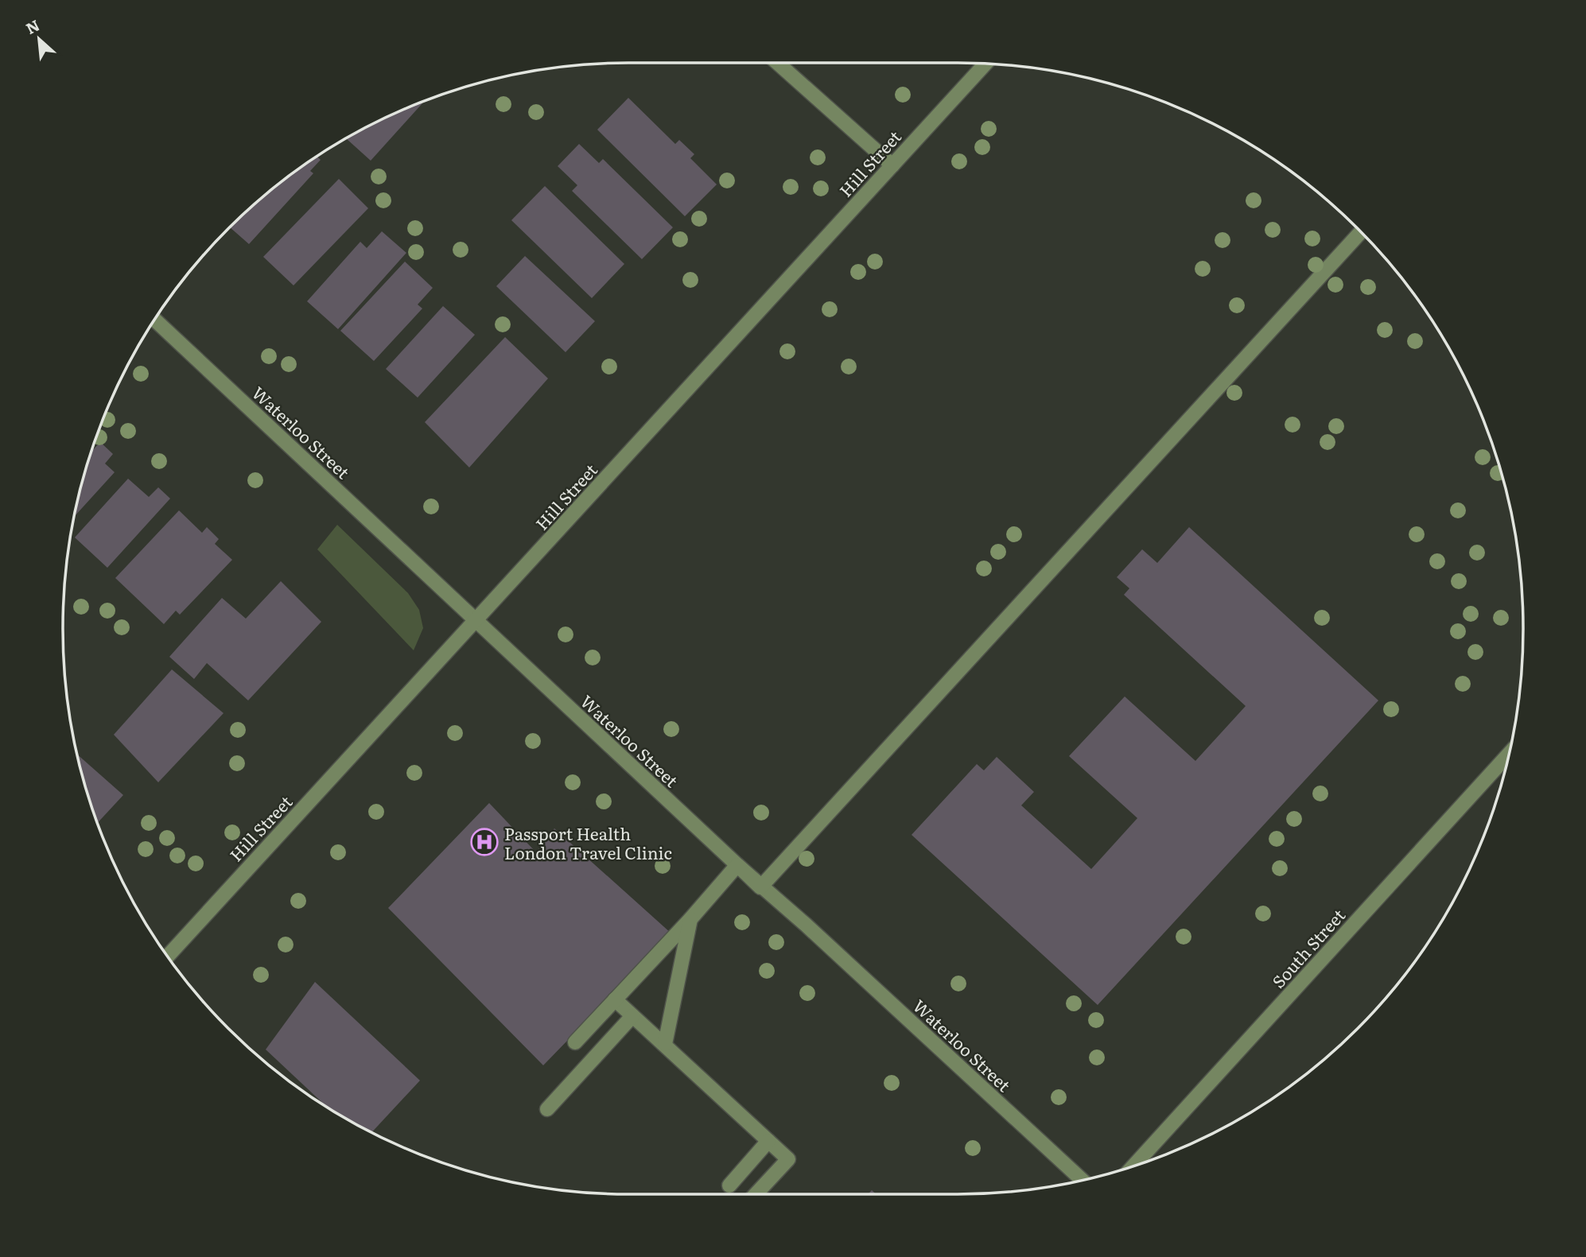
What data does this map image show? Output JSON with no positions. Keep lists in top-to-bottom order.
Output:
{
  "streets": {
    "street": ["Hill Street", "Waterloo Street", "South Street"]
  },
  "crossings": [
    ["Hill Street", "Waterloo Street"]
  ],
  "places": {
    "hospital": ["Passport Health London Travel Clinic"]
  },
  "north": "top left"
}
